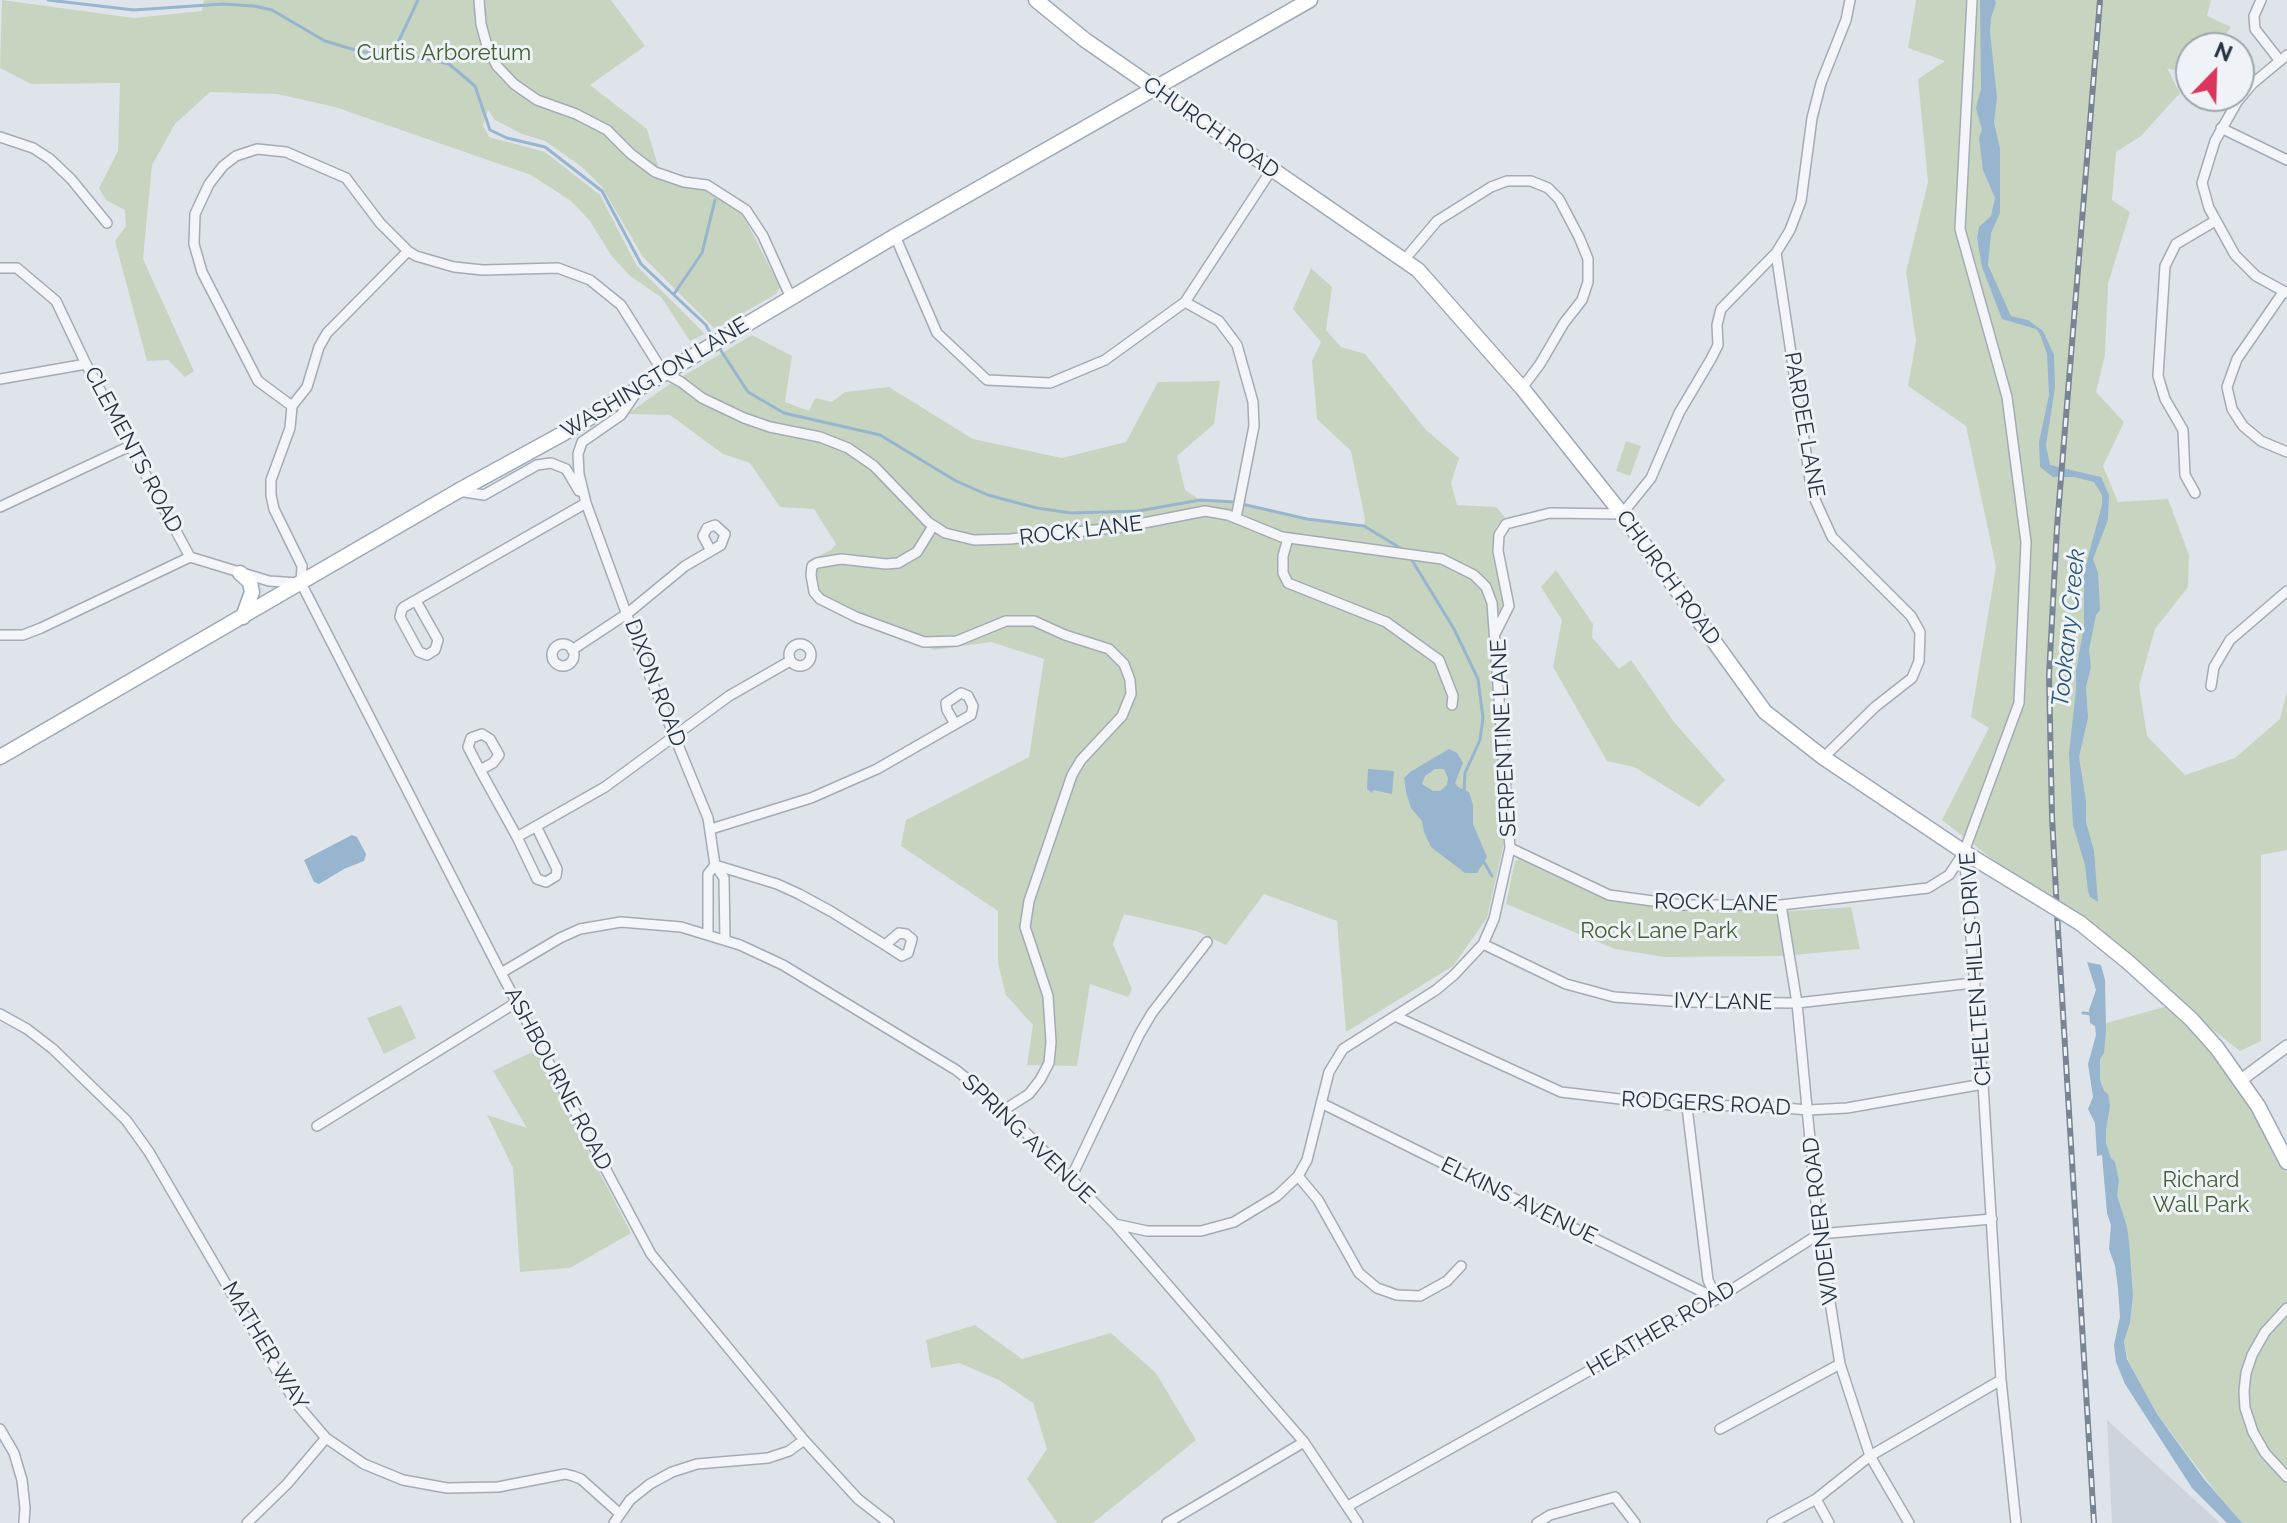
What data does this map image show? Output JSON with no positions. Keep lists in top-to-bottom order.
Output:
{
  "streets": {
    "main road": ["CHURCH ROAD", "WASHINGTON LANE"],
    "street": [
      "PARDEE LANE",
      "CLEMENTS ROAD",
      "ROCK LANE",
      "DIXON ROAD",
      "SERPENTINE LANE",
      "CHELTEN HILLS DRIVE",
      "IVY LANE",
      "ASHBOURNE ROAD",
      "RODGERS ROAD",
      "SPRING AVENUE",
      "ELKINS AVENUE",
      "WIDENER ROAD",
      "HEATHER ROAD",
      "MATHER WAY"
    ]
  },
  "crossings": [
    ["CHURCH ROAD", "WASHINGTON LANE"],
    ["CHURCH ROAD", "PARDEE LANE"],
    ["CHURCH ROAD", "ROCK LANE"],
    ["CHURCH ROAD", "SERPENTINE LANE"],
    ["CHURCH ROAD", "CHELTEN HILLS DRIVE"],
    ["WASHINGTON LANE", "CLEMENTS ROAD"],
    ["WASHINGTON LANE", "ROCK LANE"],
    ["WASHINGTON LANE", "DIXON ROAD"],
    ["WASHINGTON LANE", "ASHBOURNE ROAD"],
    ["CLEMENTS ROAD", "ASHBOURNE ROAD"],
    ["ROCK LANE", "SERPENTINE LANE"],
    ["ROCK LANE", "CHELTEN HILLS DRIVE"],
    ["ROCK LANE", "WIDENER ROAD"],
    ["DIXON ROAD", "SPRING AVENUE"],
    ["SERPENTINE LANE", "IVY LANE"],
    ["SERPENTINE LANE", "RODGERS ROAD"],
    ["SERPENTINE LANE", "SPRING AVENUE"],
    ["SERPENTINE LANE", "ELKINS AVENUE"],
    ["CHELTEN HILLS DRIVE", "IVY LANE"],
    ["CHELTEN HILLS DRIVE", "RODGERS ROAD"],
    ["CHELTEN HILLS DRIVE", "HEATHER ROAD"],
    ["IVY LANE", "WIDENER ROAD"],
    ["ASHBOURNE ROAD", "SPRING AVENUE"],
    ["RODGERS ROAD", "WIDENER ROAD"],
    ["SPRING AVENUE", "HEATHER ROAD"],
    ["ELKINS AVENUE", "HEATHER ROAD"],
    ["WIDENER ROAD", "HEATHER ROAD"]
  ],
  "water": ["Tookany Creek"],
  "parks": ["Curtis Arboretum", "Rock Lane Park", "Richard Wall Park"],
  "north": "top right"
}
